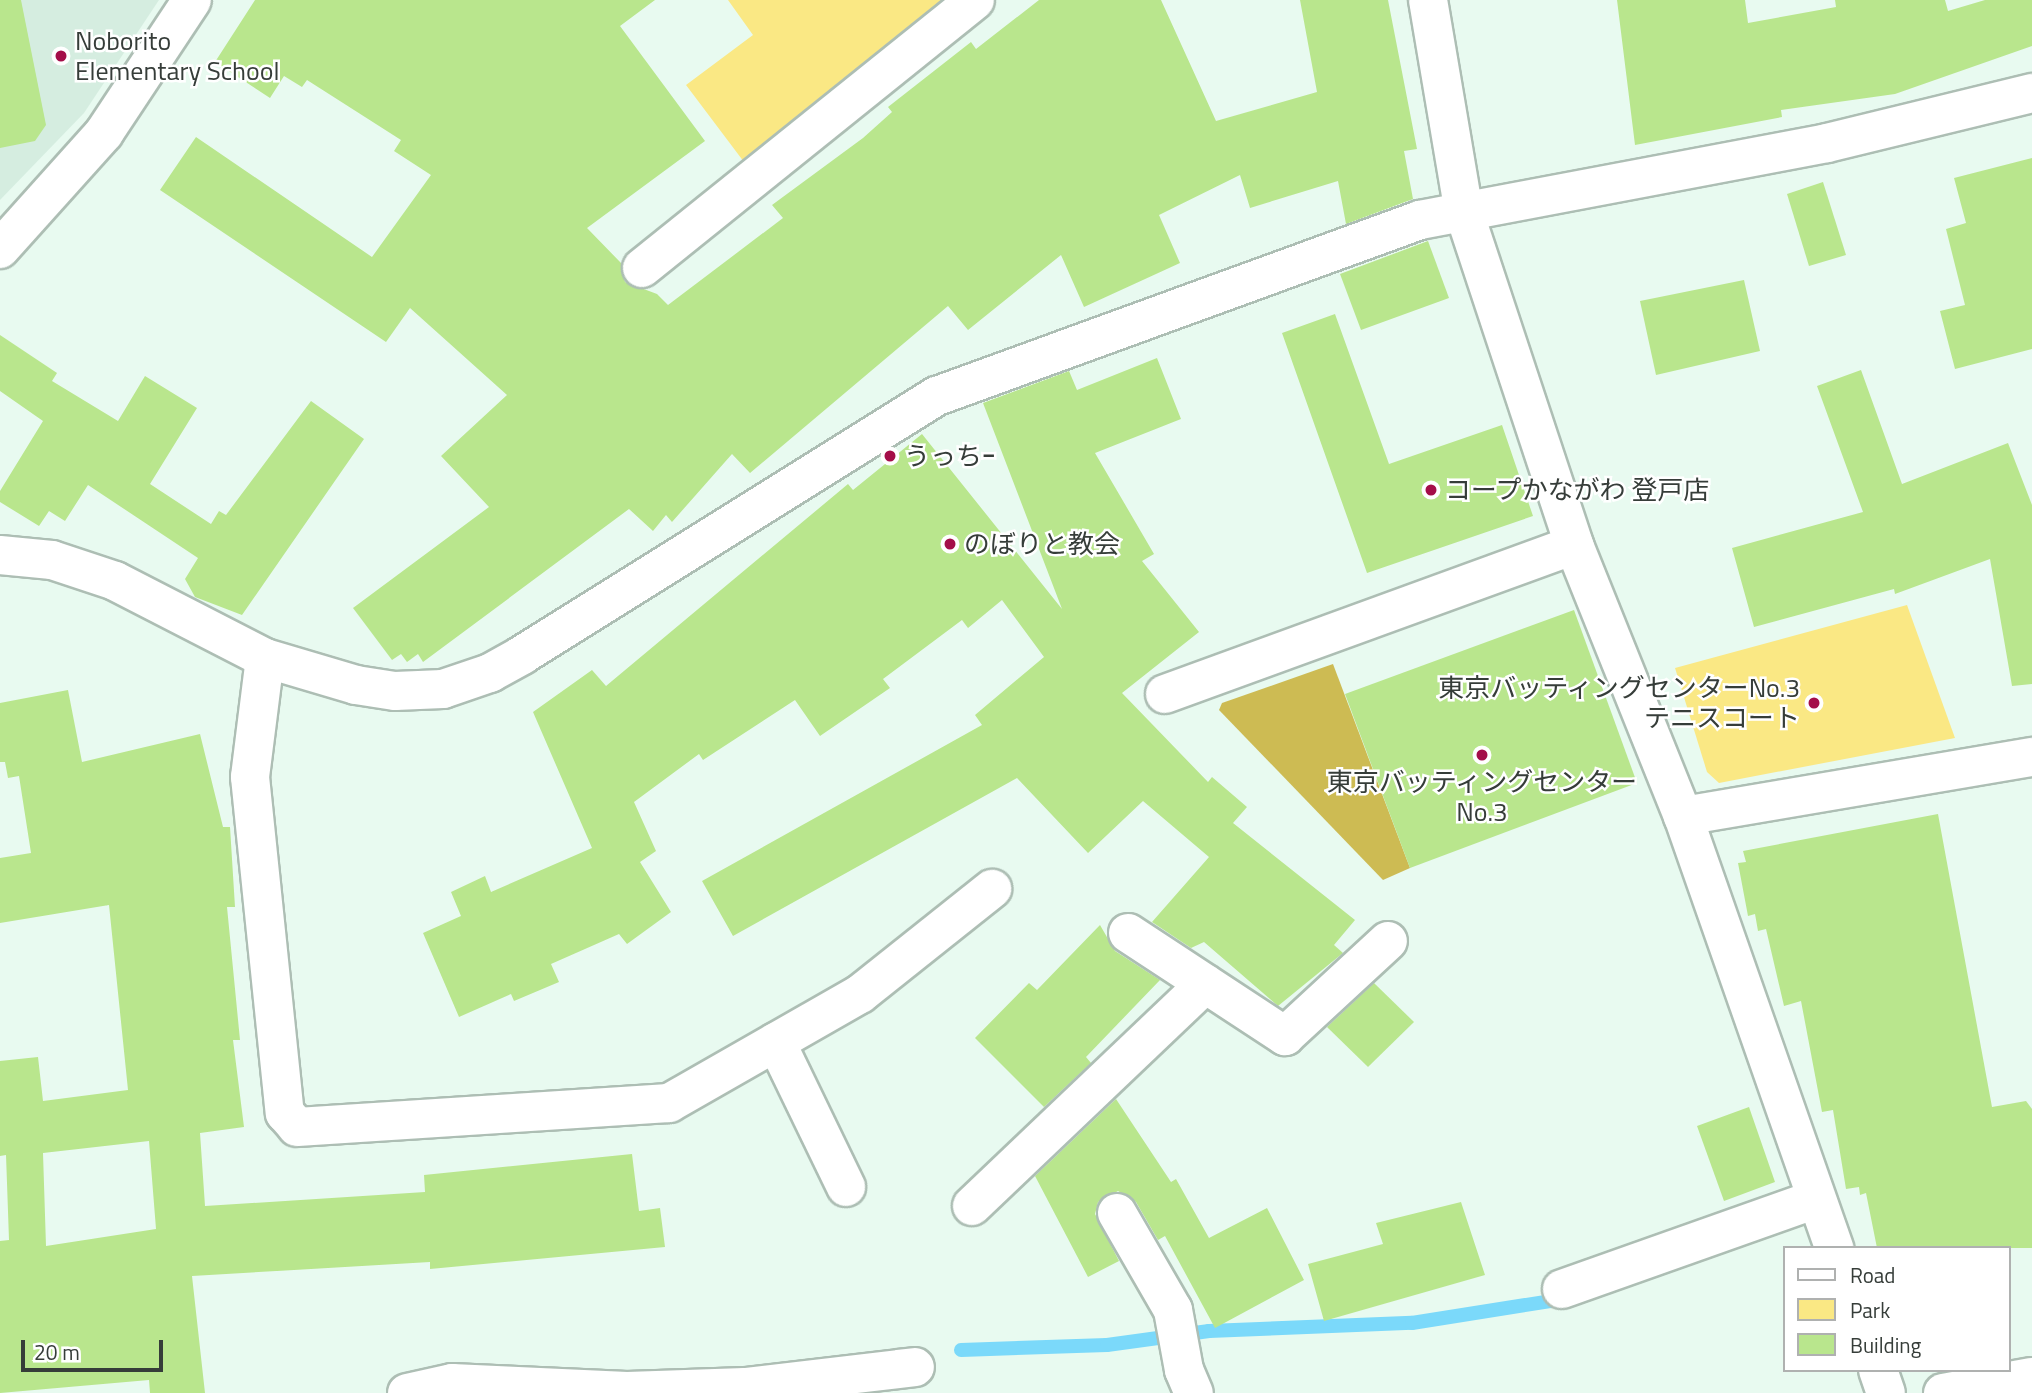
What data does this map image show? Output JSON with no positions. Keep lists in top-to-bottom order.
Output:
{
  "places": [
    "Noborito Elementary School",
    "うっちｰ",
    "コープかながわ 登戸店",
    "のぼりと教会",
    "東京バッティングセンターNo.3 テニスコート",
    "東京バッティングセンター No.3"
  ],
  "legend": ["Road", "Park", "Building"],
  "scale_bar": "20 m"
}
